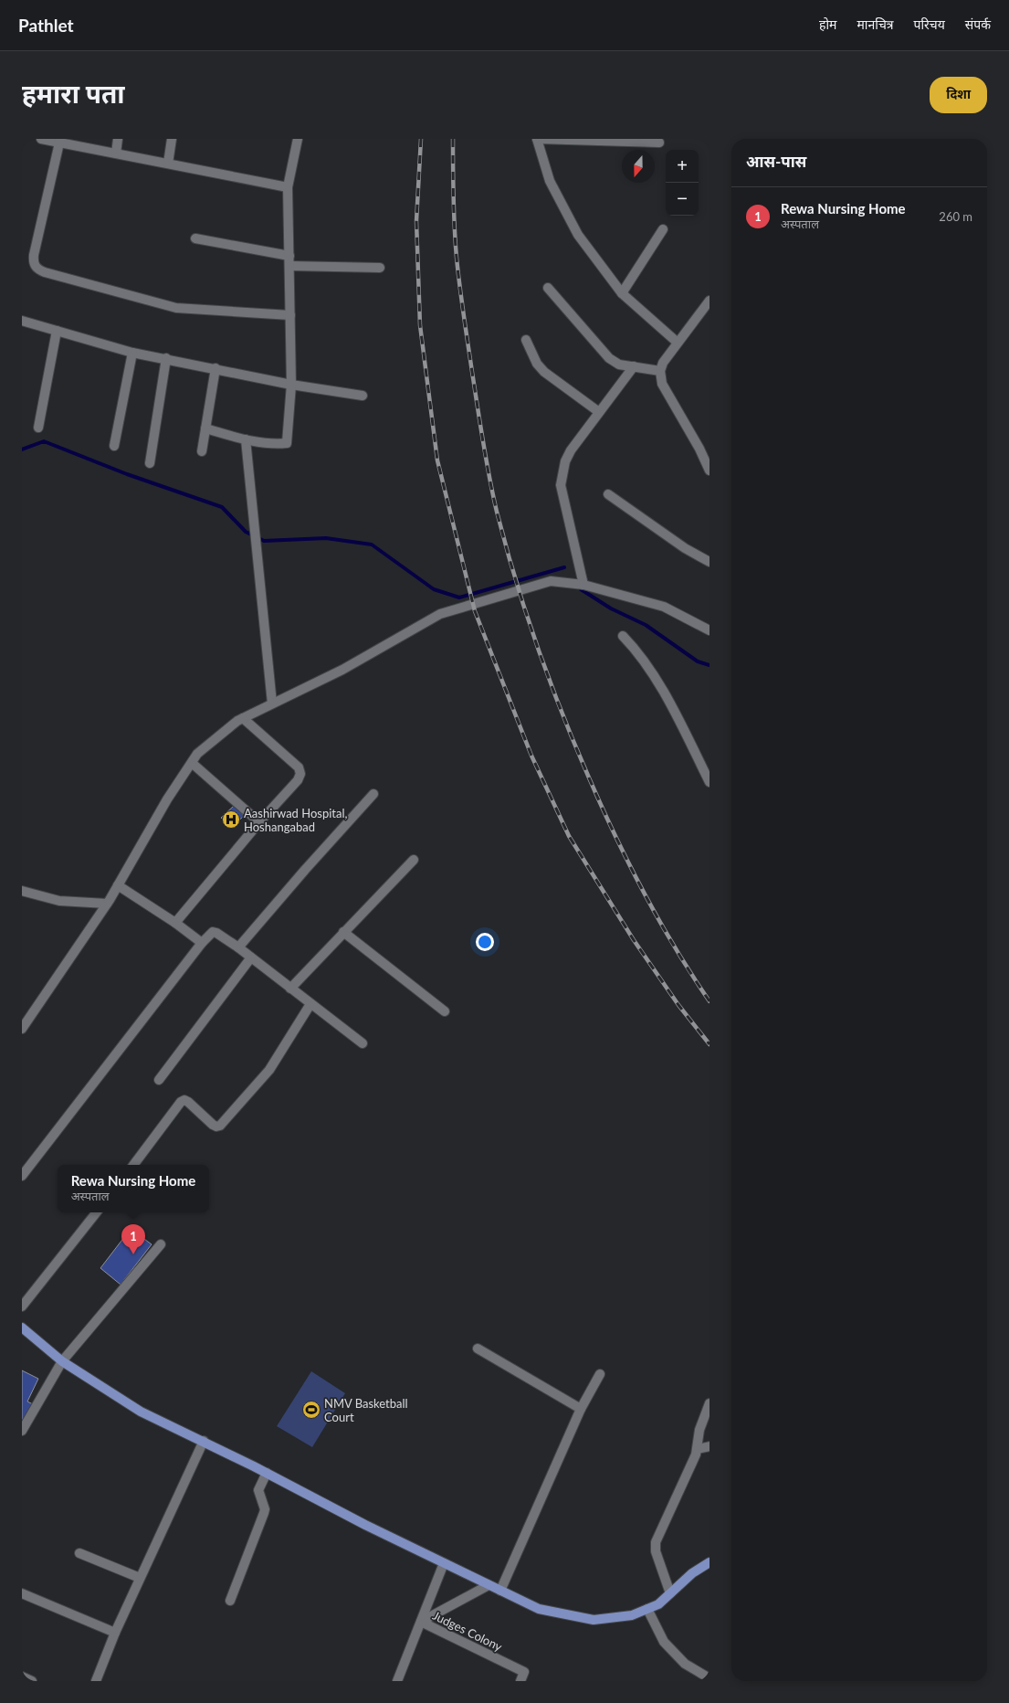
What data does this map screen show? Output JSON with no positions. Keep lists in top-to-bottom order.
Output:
{
  "streets": {
    "street": ["Judges Colony"]
  },
  "places": {
    "hospital": ["Aashirwad Hospital, Hoshangabad"],
    "sports": ["NMV Basketball Court"]
  },
  "north": "bottom",
  "page": {
    "header": "Pathlet",
    "nav": [
      "होम",
      "मानचित्र",
      "परिचय",
      "संपर्क"
    ],
    "buttons": "दिशा",
    "title": "हमारा पता",
    "heading": "आस-पास",
    "map_buttons": ["+", "−"],
    "list": [
      {
        "mark": "1",
        "name": "Rewa Nursing Home",
        "note": "अस्पताल",
        "value": "260 m"
      }
    ],
    "popup": ["Rewa Nursing Home", "अस्पताल"],
    "pins": "1"
  }
}
